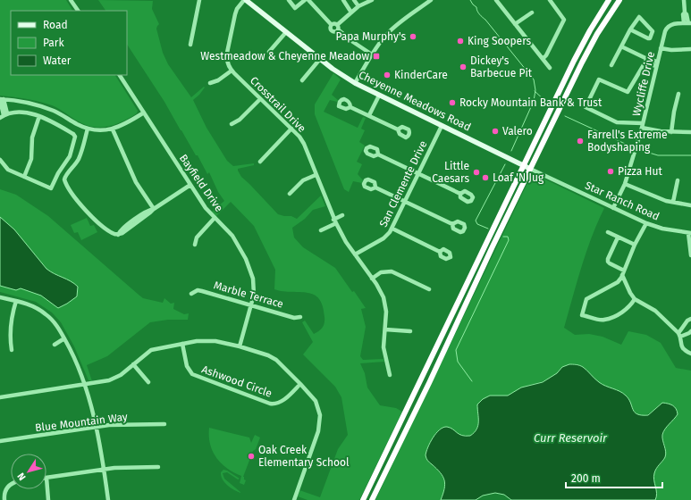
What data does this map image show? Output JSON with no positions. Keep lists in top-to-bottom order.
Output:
{
  "streets": {
    "main road": ["Cheyenne Meadows Road"],
    "street": [
      "Wycliffe Drive",
      "Crosstrail Drive",
      "Bayfield Drive",
      "San Clemente Drive",
      "Star Ranch Road",
      "Marble Terrace",
      "Ashwood Circle",
      "Blue Mountain Way"
    ]
  },
  "crossings": [
    ["Wycliffe Drive", "Star Ranch Road"],
    ["Cheyenne Meadows Road", "San Clemente Drive"],
    ["Cheyenne Meadows Road", "Star Ranch Road"],
    ["Crosstrail Drive", "San Clemente Drive"],
    ["Bayfield Drive", "Marble Terrace"]
  ],
  "water": ["Curr Reservoir"],
  "places": {
    "other": [
      "Papa Murphy's",
      "King Soopers",
      "Dickey's Barbecue Pit",
      "KinderCare",
      "Rocky Mountain Bank & Trust",
      "Valero",
      "Farrell's Extreme Bodyshaping",
      "Pizza Hut",
      "Little Caesars",
      "Loaf 'N Jug",
      "Oak Creek Elementary School"
    ],
    "transit": ["Westmeadow & Cheyenne Meadow"]
  },
  "legend": ["Road", "Park", "Water"],
  "scale_bar": "200 m",
  "north": "bottom left"
}
